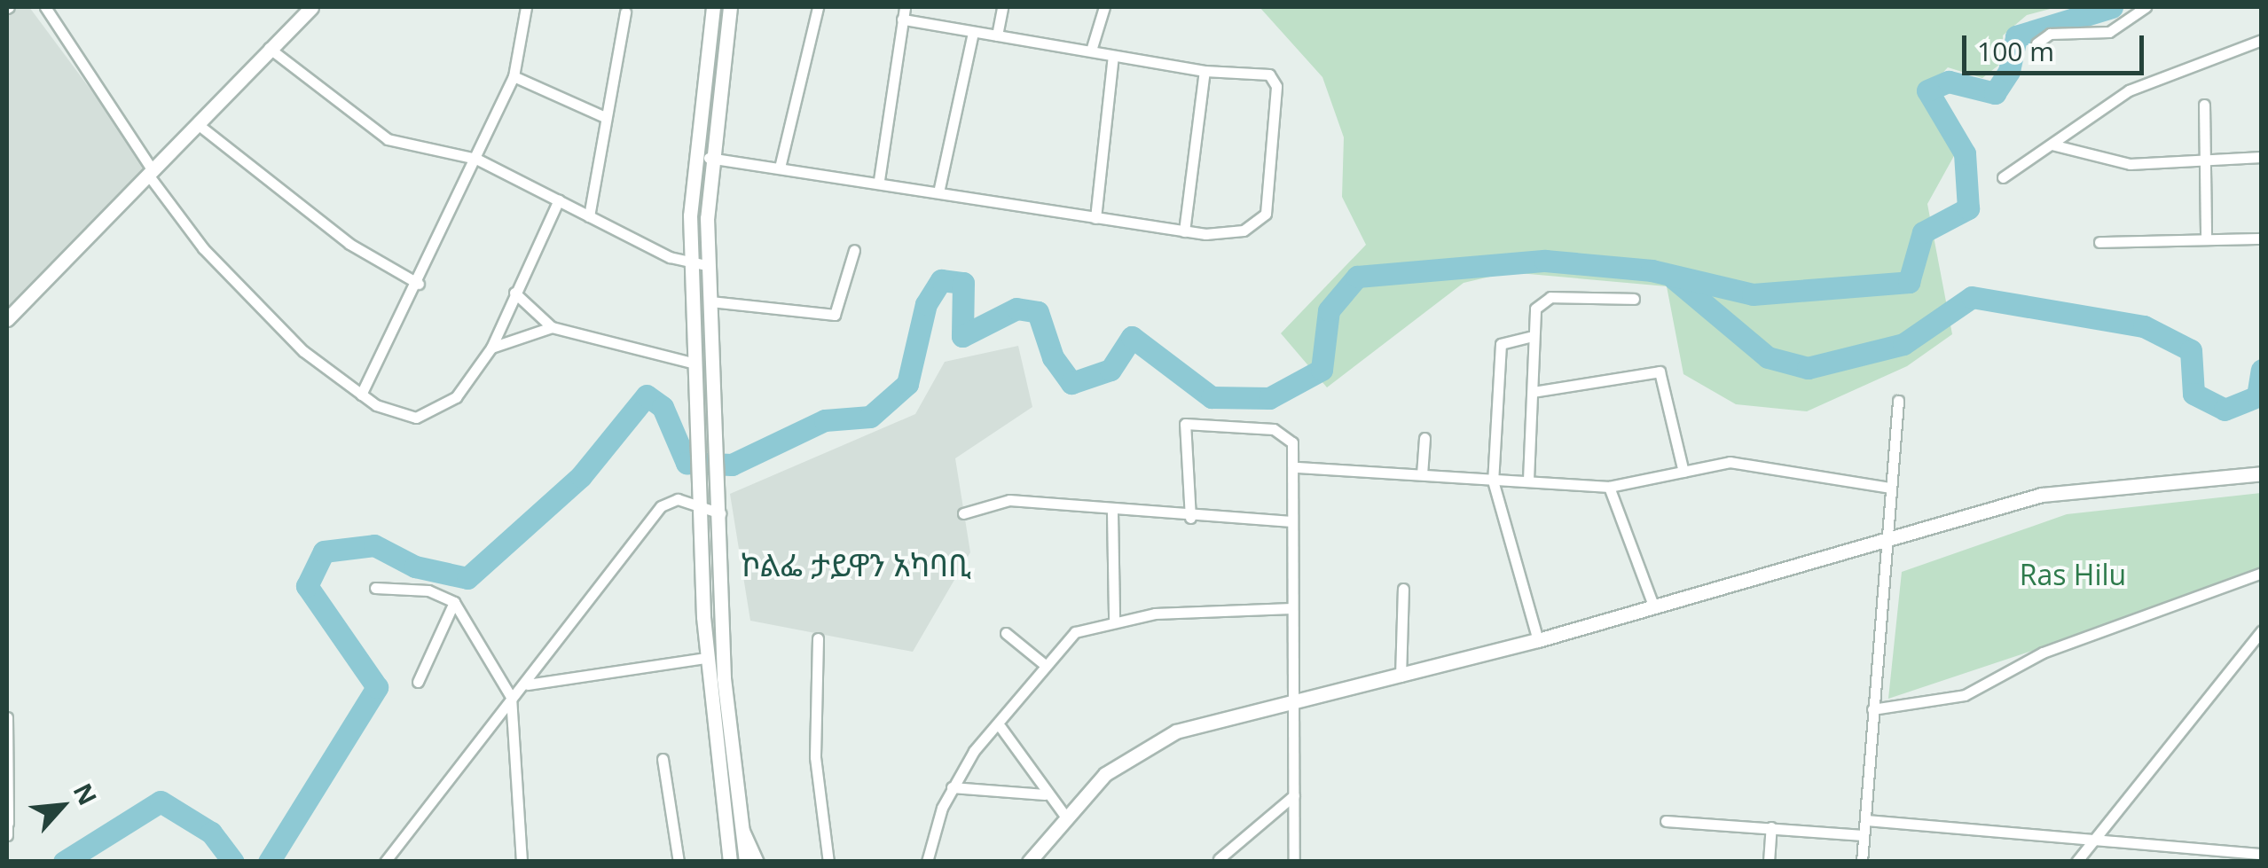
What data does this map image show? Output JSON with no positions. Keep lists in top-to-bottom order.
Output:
{
  "districts": ["ኮልፌ ታይዋን አካባቢ"],
  "parks": ["Ras Hilu"],
  "scale_bar": "100 m",
  "north": "top right"
}
